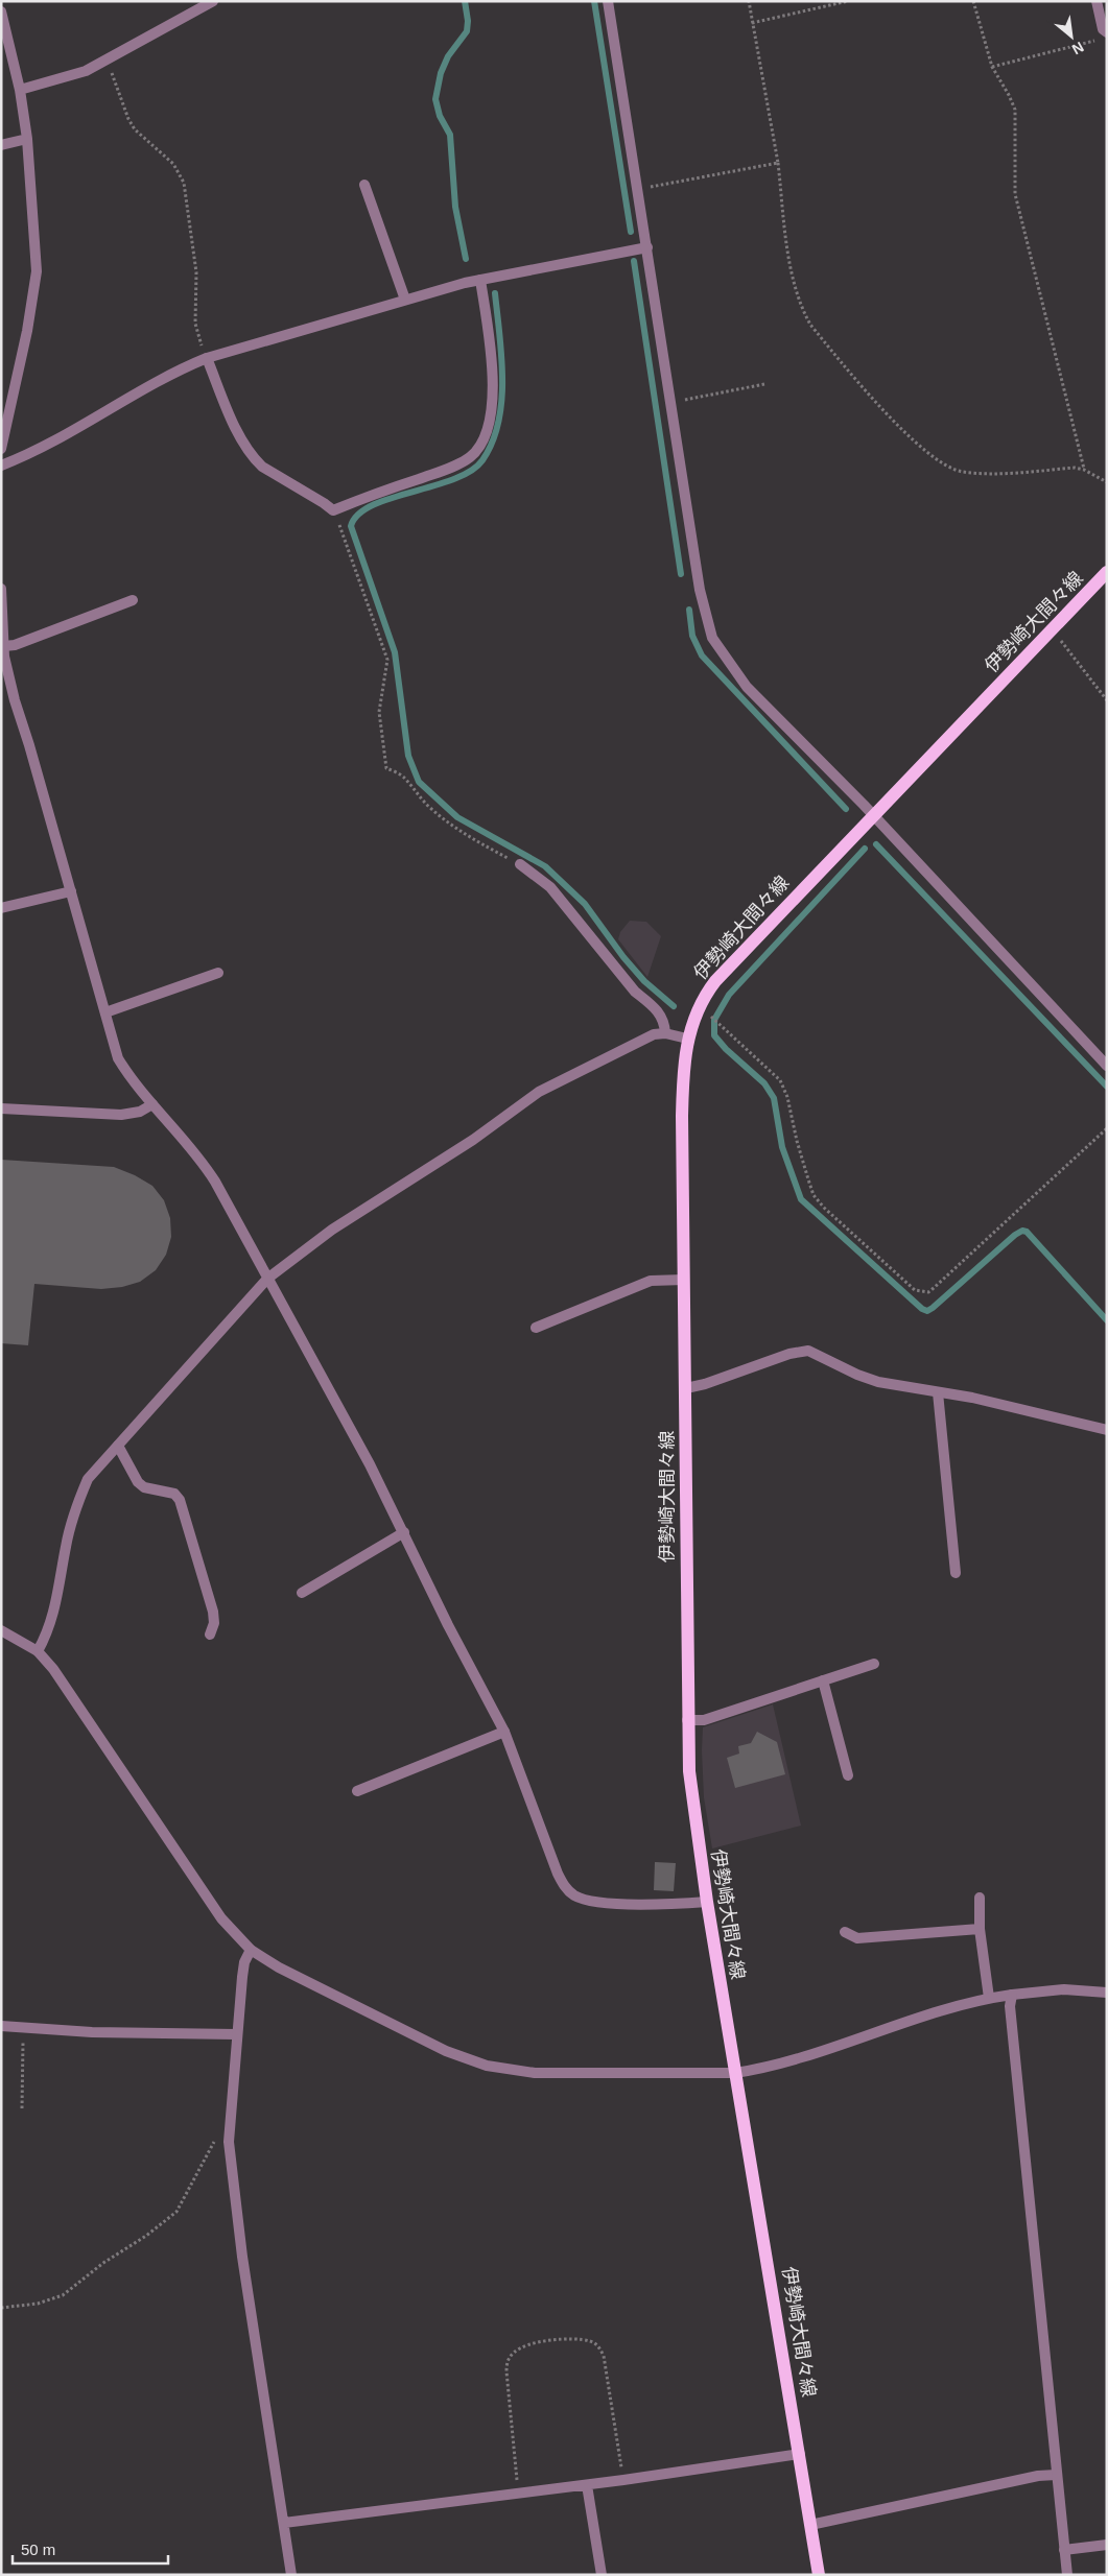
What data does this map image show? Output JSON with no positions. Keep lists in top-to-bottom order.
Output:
{
  "streets": {
    "main road": ["伊勢崎大間々線"]
  },
  "scale_bar": "50 m",
  "north": "bottom right"
}
